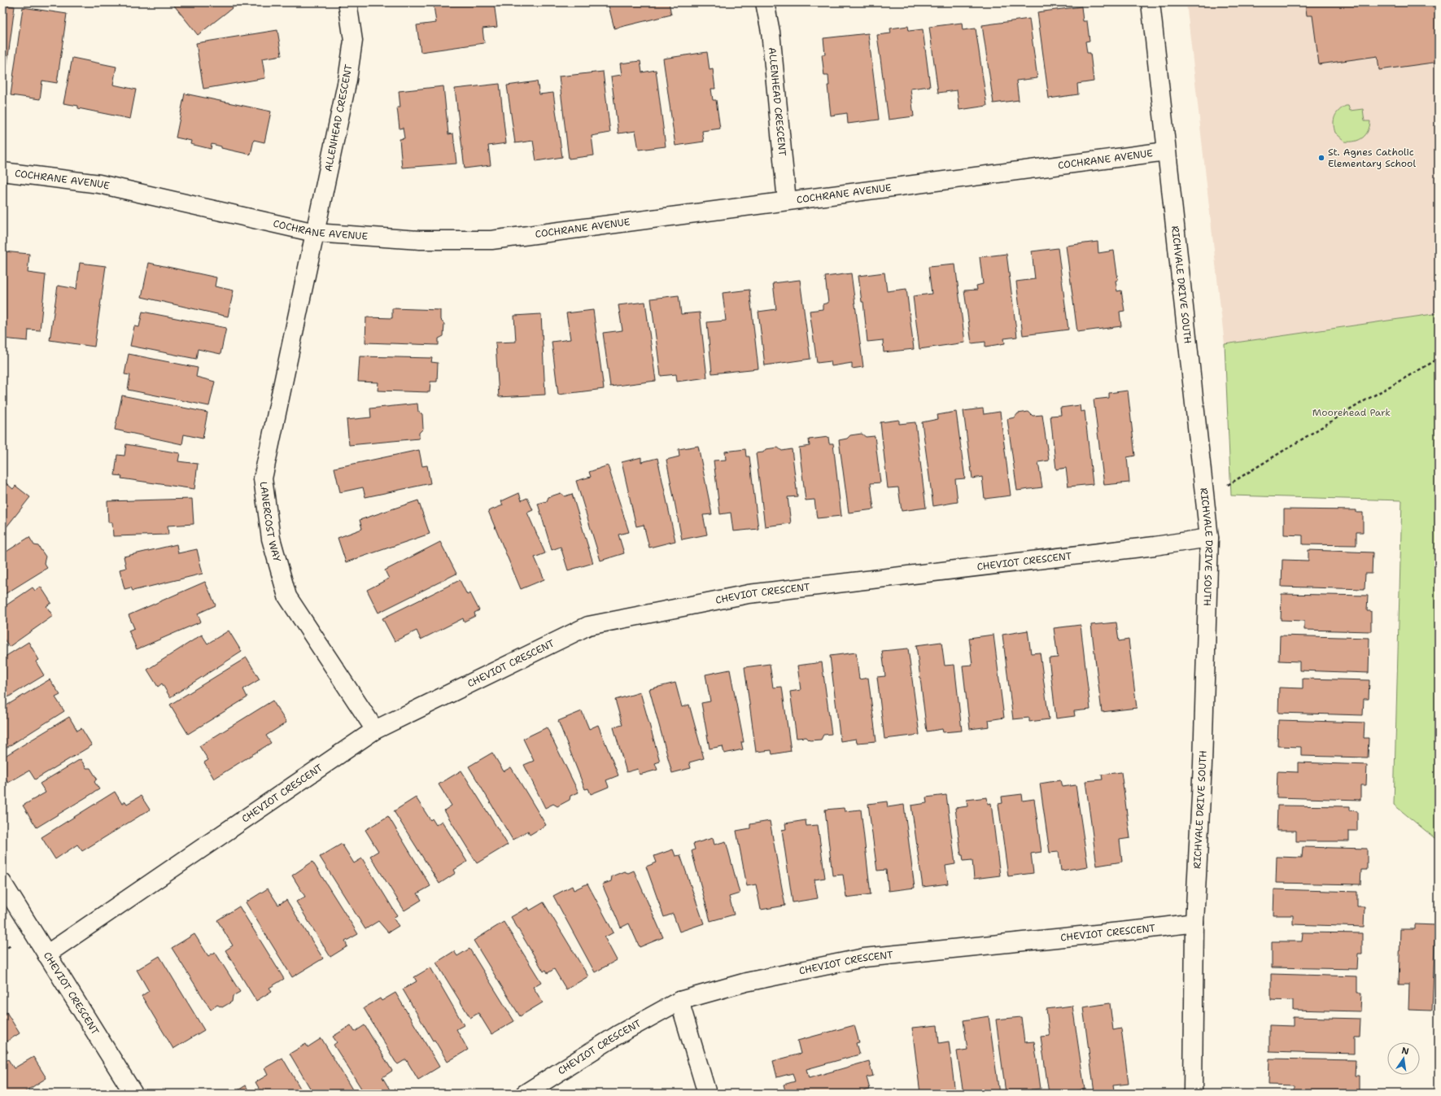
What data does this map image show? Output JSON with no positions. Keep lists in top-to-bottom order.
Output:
{
  "streets": {
    "street": [
      "ALLENHEAD CRESCENT",
      "COCHRANE AVENUE",
      "RICHVALE DRIVE SOUTH",
      "LANERCOST WAY",
      "CHEVIOT CRESCENT"
    ]
  },
  "crossings": [
    ["ALLENHEAD CRESCENT", "COCHRANE AVENUE"],
    ["ALLENHEAD CRESCENT", "LANERCOST WAY"],
    ["COCHRANE AVENUE", "RICHVALE DRIVE SOUTH"],
    ["COCHRANE AVENUE", "LANERCOST WAY"],
    ["RICHVALE DRIVE SOUTH", "CHEVIOT CRESCENT"],
    ["LANERCOST WAY", "CHEVIOT CRESCENT"]
  ],
  "parks": ["Moorehead Park"],
  "places": ["St. Agnes Catholic Elementary School"],
  "north": "top"
}
